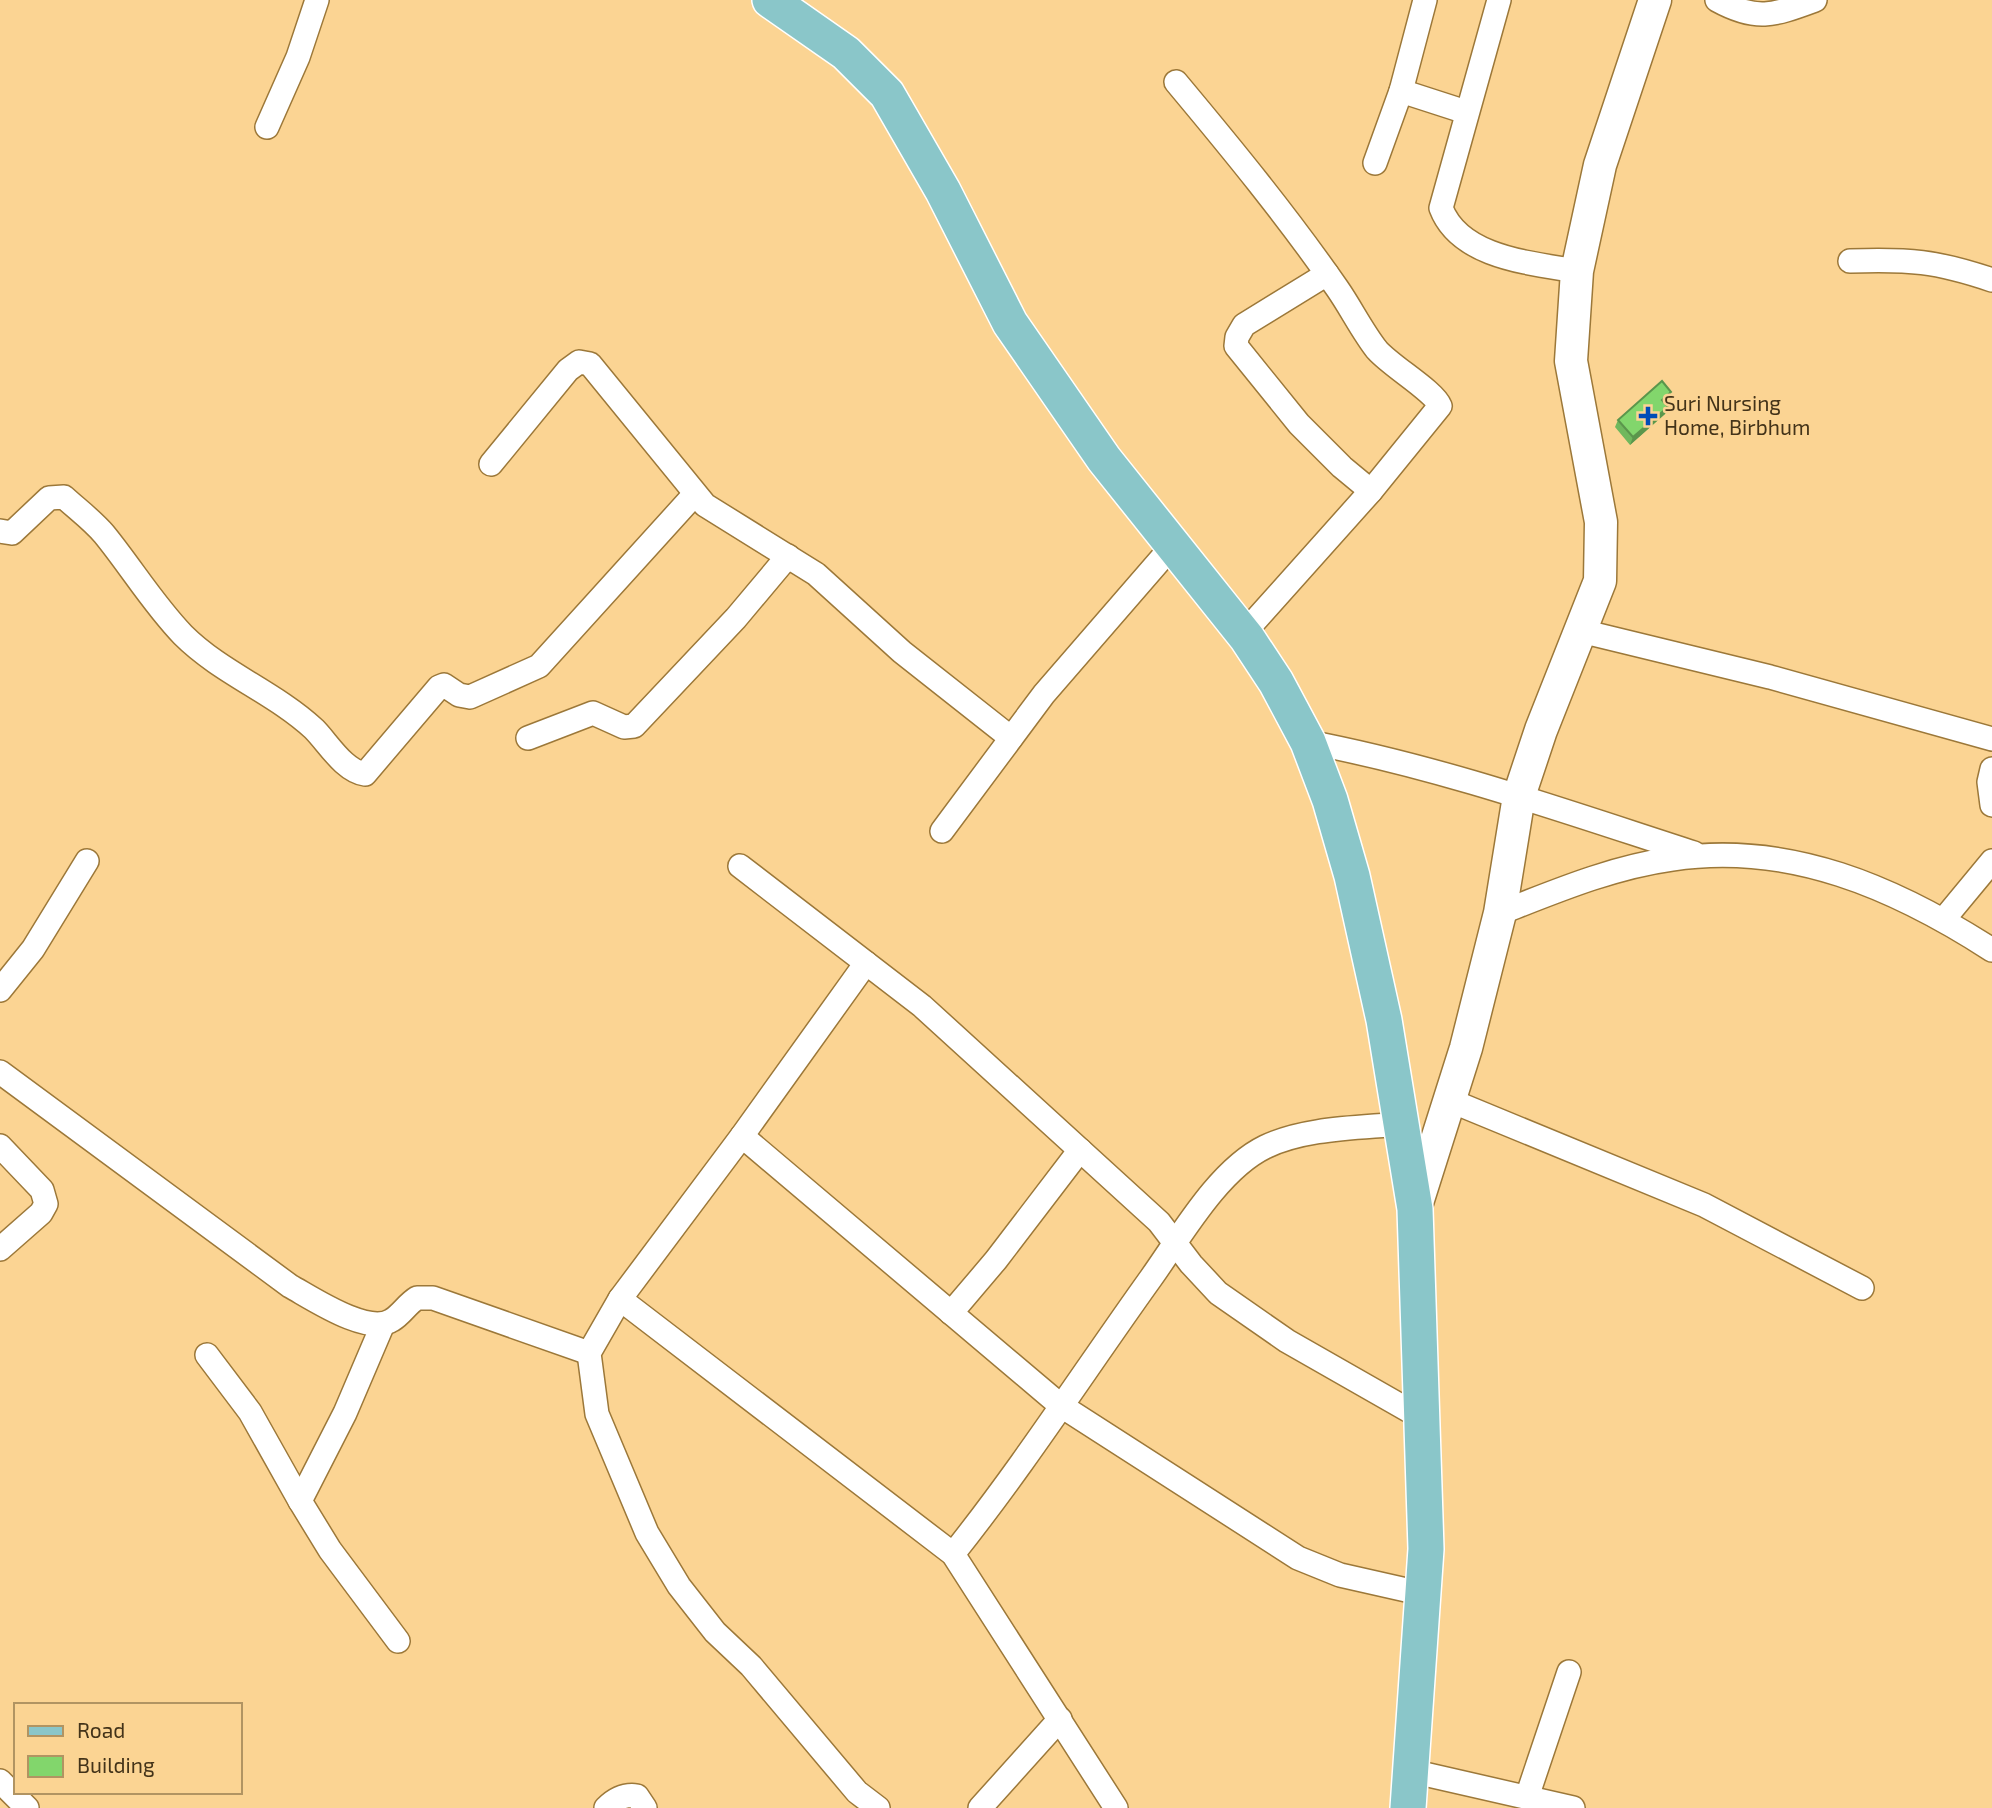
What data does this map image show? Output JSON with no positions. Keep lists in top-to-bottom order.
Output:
{
  "places": {
    "health": ["Suri Nursing Home, Birbhum"]
  },
  "legend": ["Road", "Building"]
}
